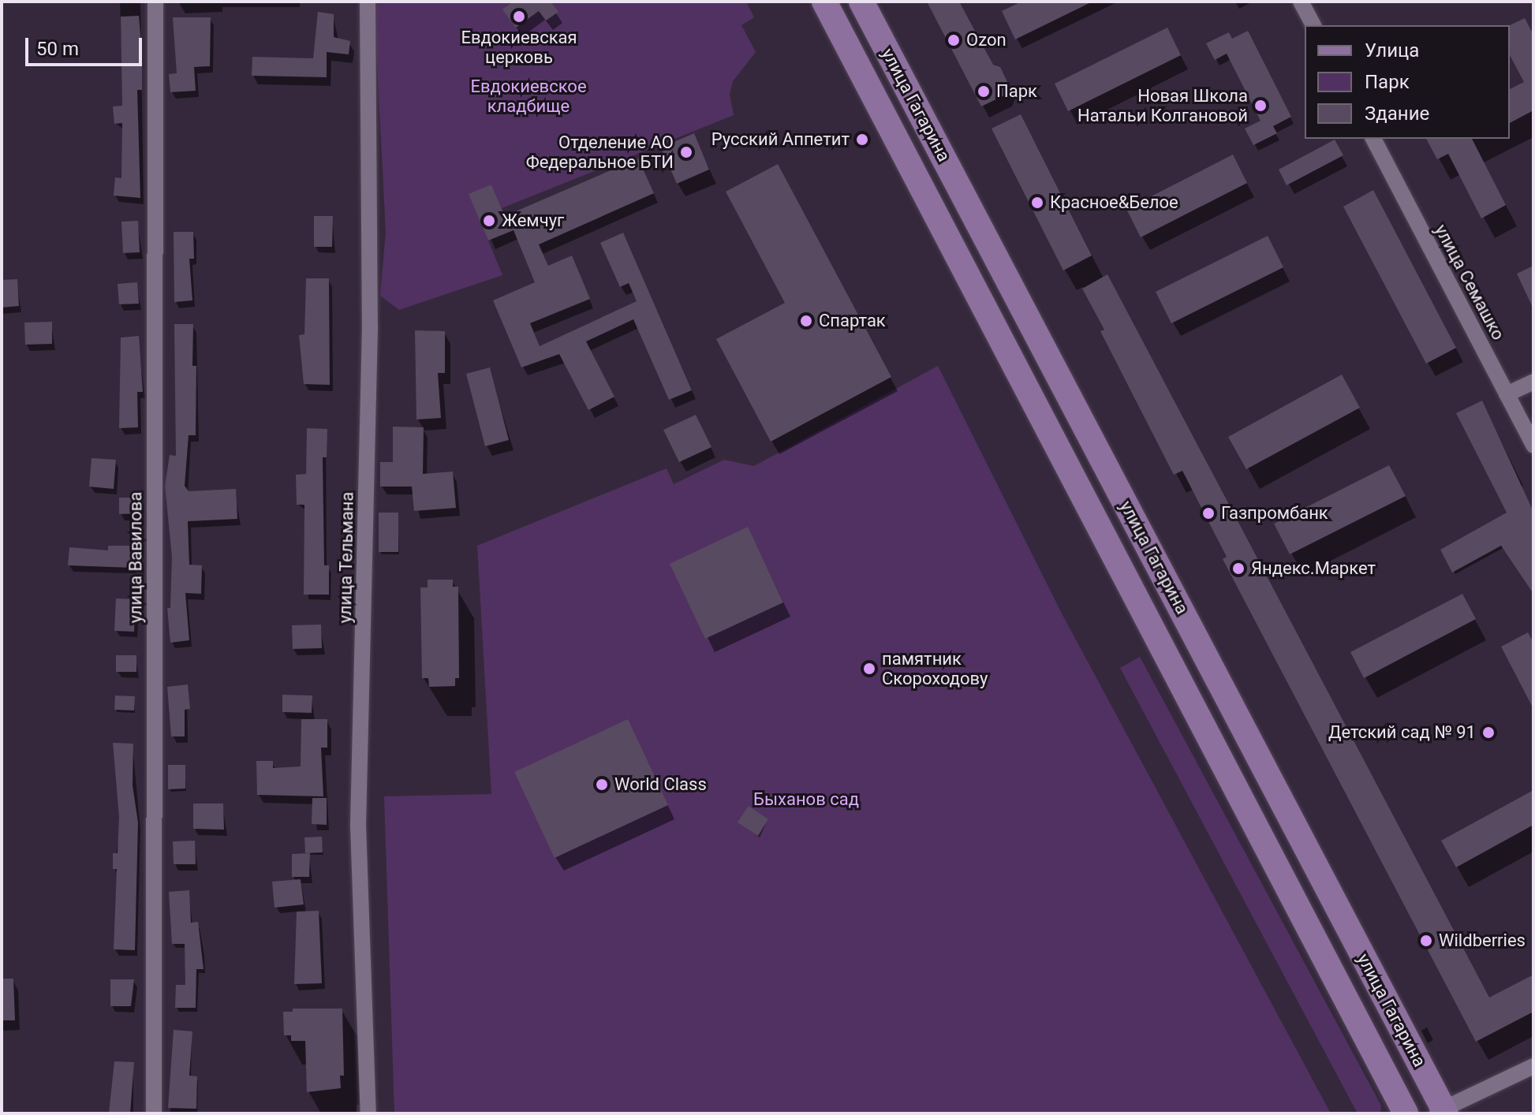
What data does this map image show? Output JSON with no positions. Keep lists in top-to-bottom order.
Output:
{
  "streets": {
    "main road": ["улица Гагарина"],
    "street": ["улица Семашко", "улица Вавилова", "улица Тельмана"]
  },
  "parks": ["Евдокиевское кладбище", "Быханов сад"],
  "places": [
    "Евдокиевская церковь",
    "Ozon",
    "Парк",
    "Новая Школа Натальи Колгановой",
    "Русский Аппетит",
    "Отделение АО Федеральное БТИ",
    "Красное&Белое",
    "Жемчуг",
    "Спартак",
    "Газпромбанк",
    "Яндекс.Маркет",
    "памятник Скороходову",
    "Детский сад № 91",
    "World Class",
    "Wildberries"
  ],
  "legend": ["Улица", "Парк", "Здание"],
  "scale_bar": "50 m"
}
